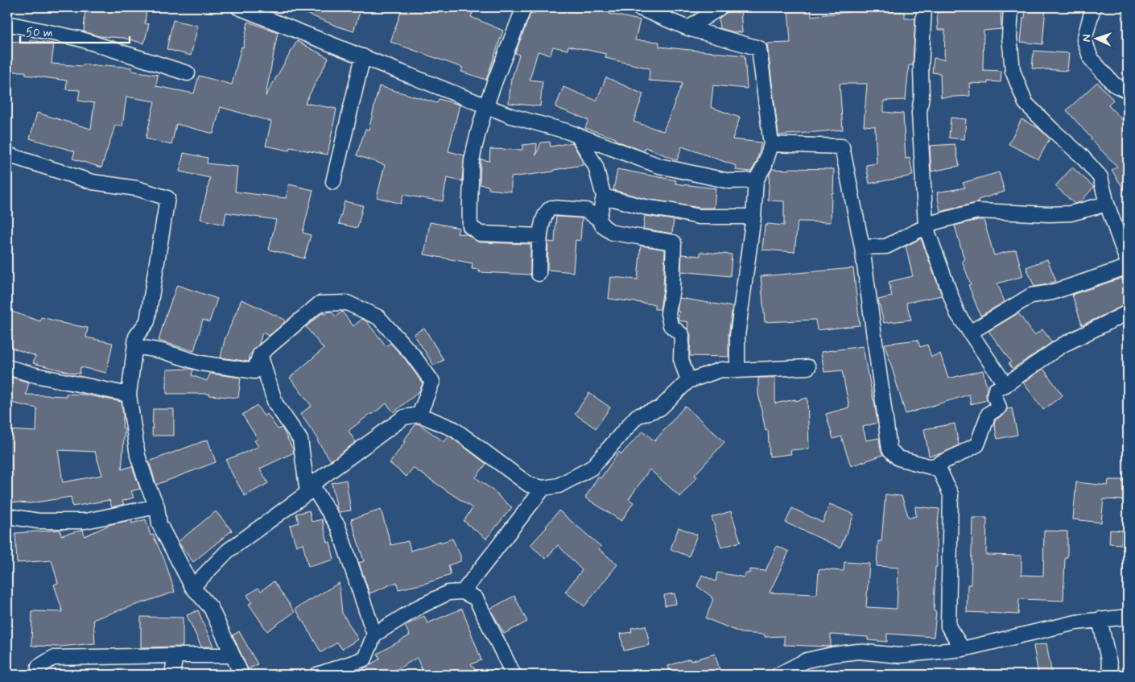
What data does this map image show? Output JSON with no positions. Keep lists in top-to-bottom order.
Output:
{
  "scale_bar": "50 m",
  "north": "left"
}
